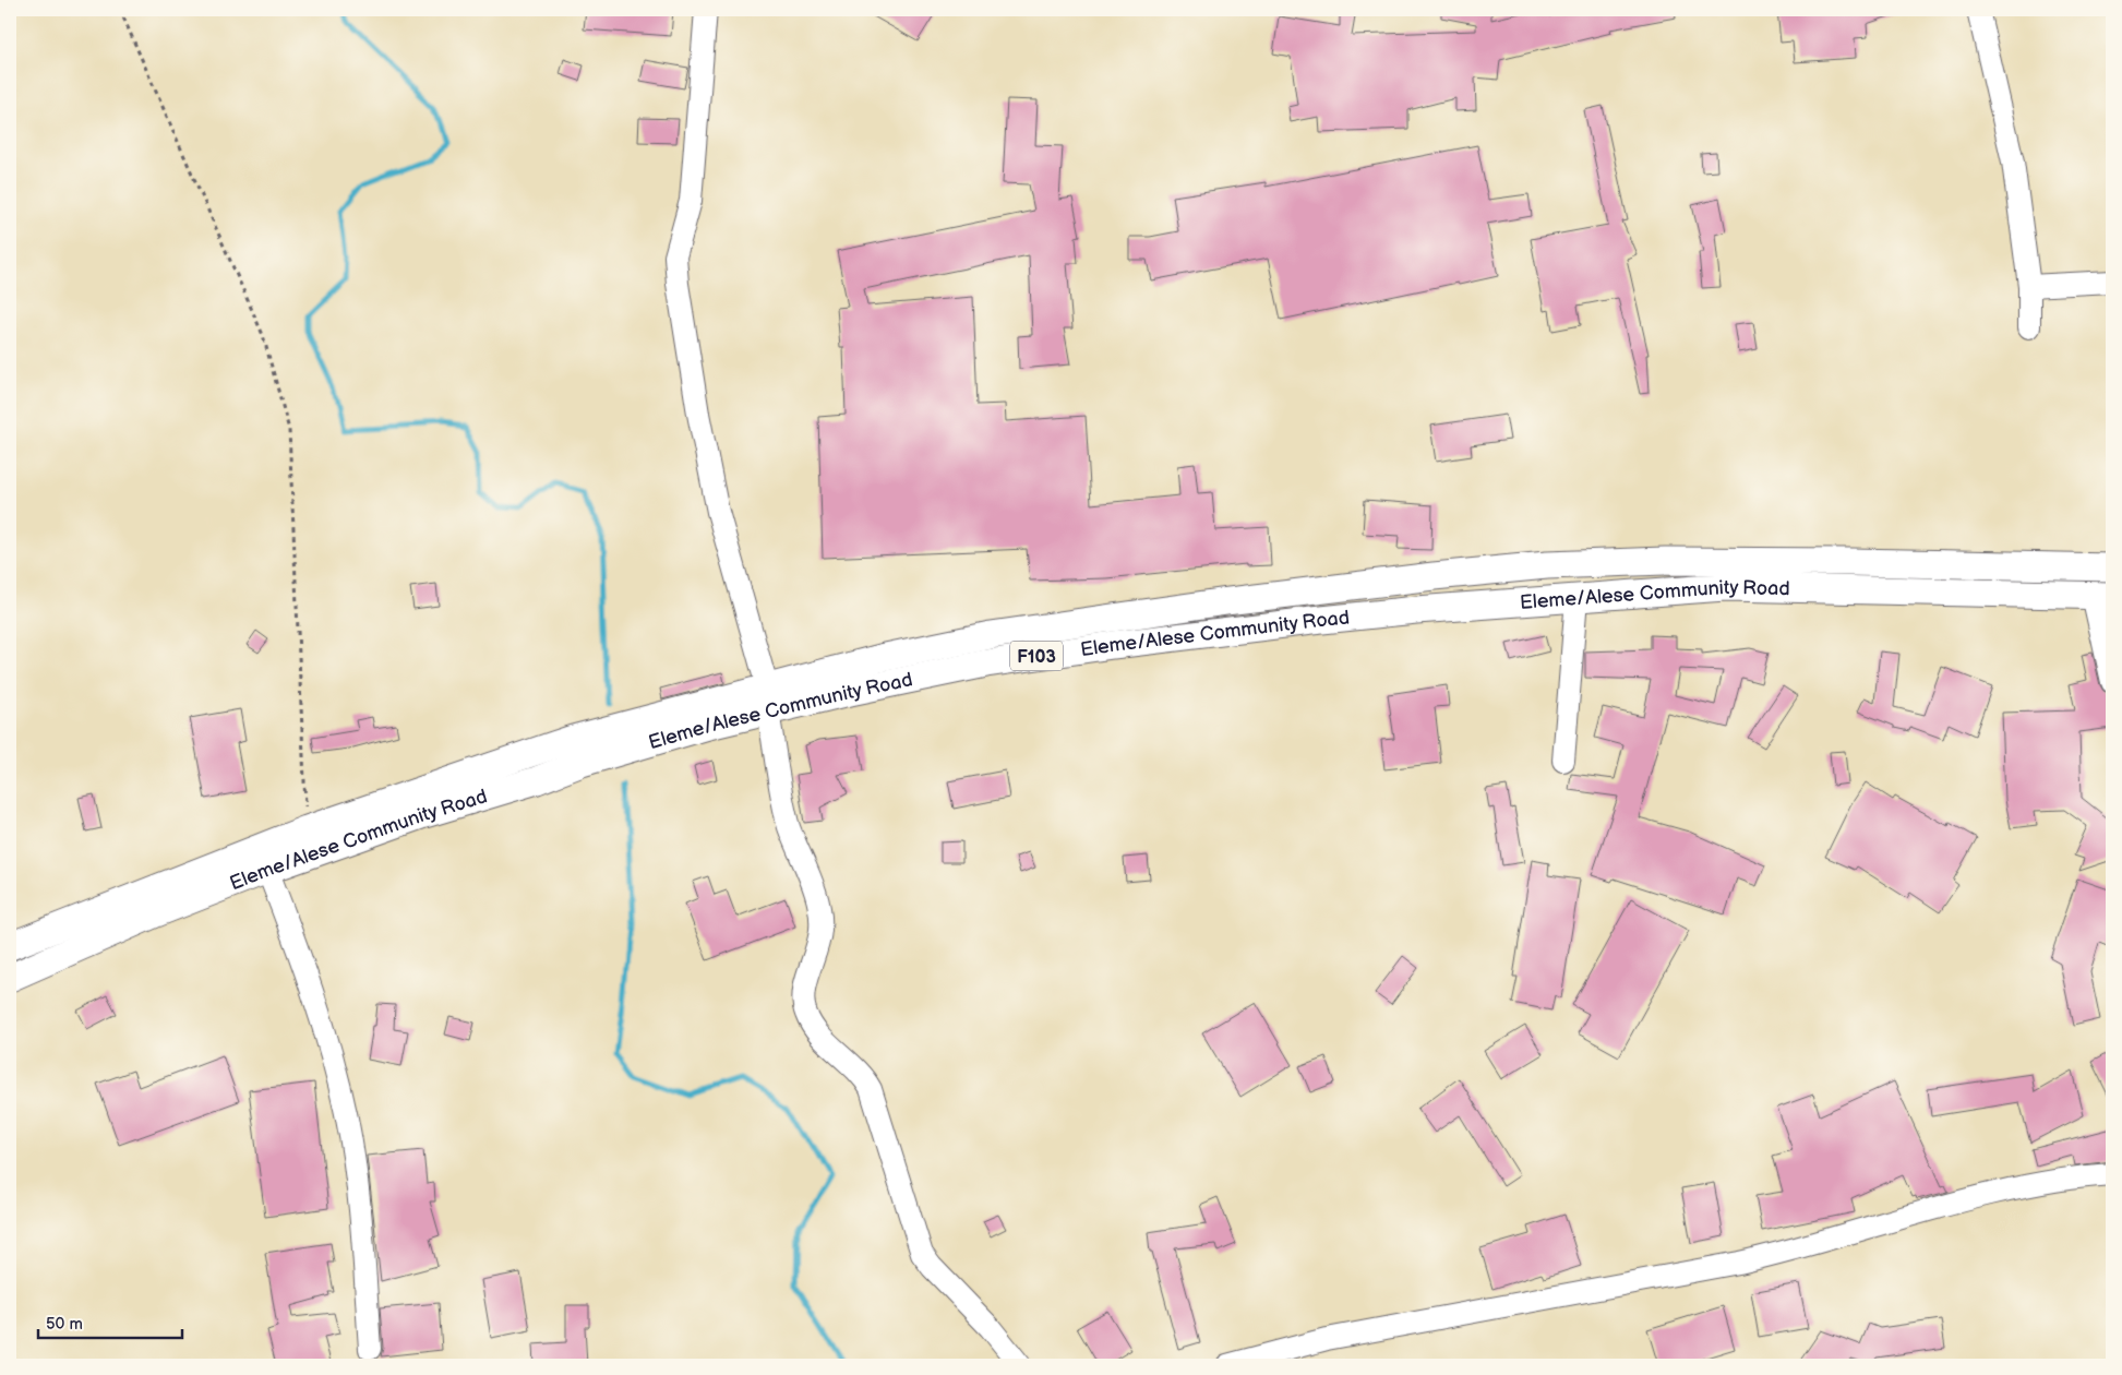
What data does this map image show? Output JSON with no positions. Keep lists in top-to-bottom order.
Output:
{
  "streets": {
    "main road": ["Eleme/Alese Community Road", "F103"]
  },
  "scale_bar": "50 m"
}
